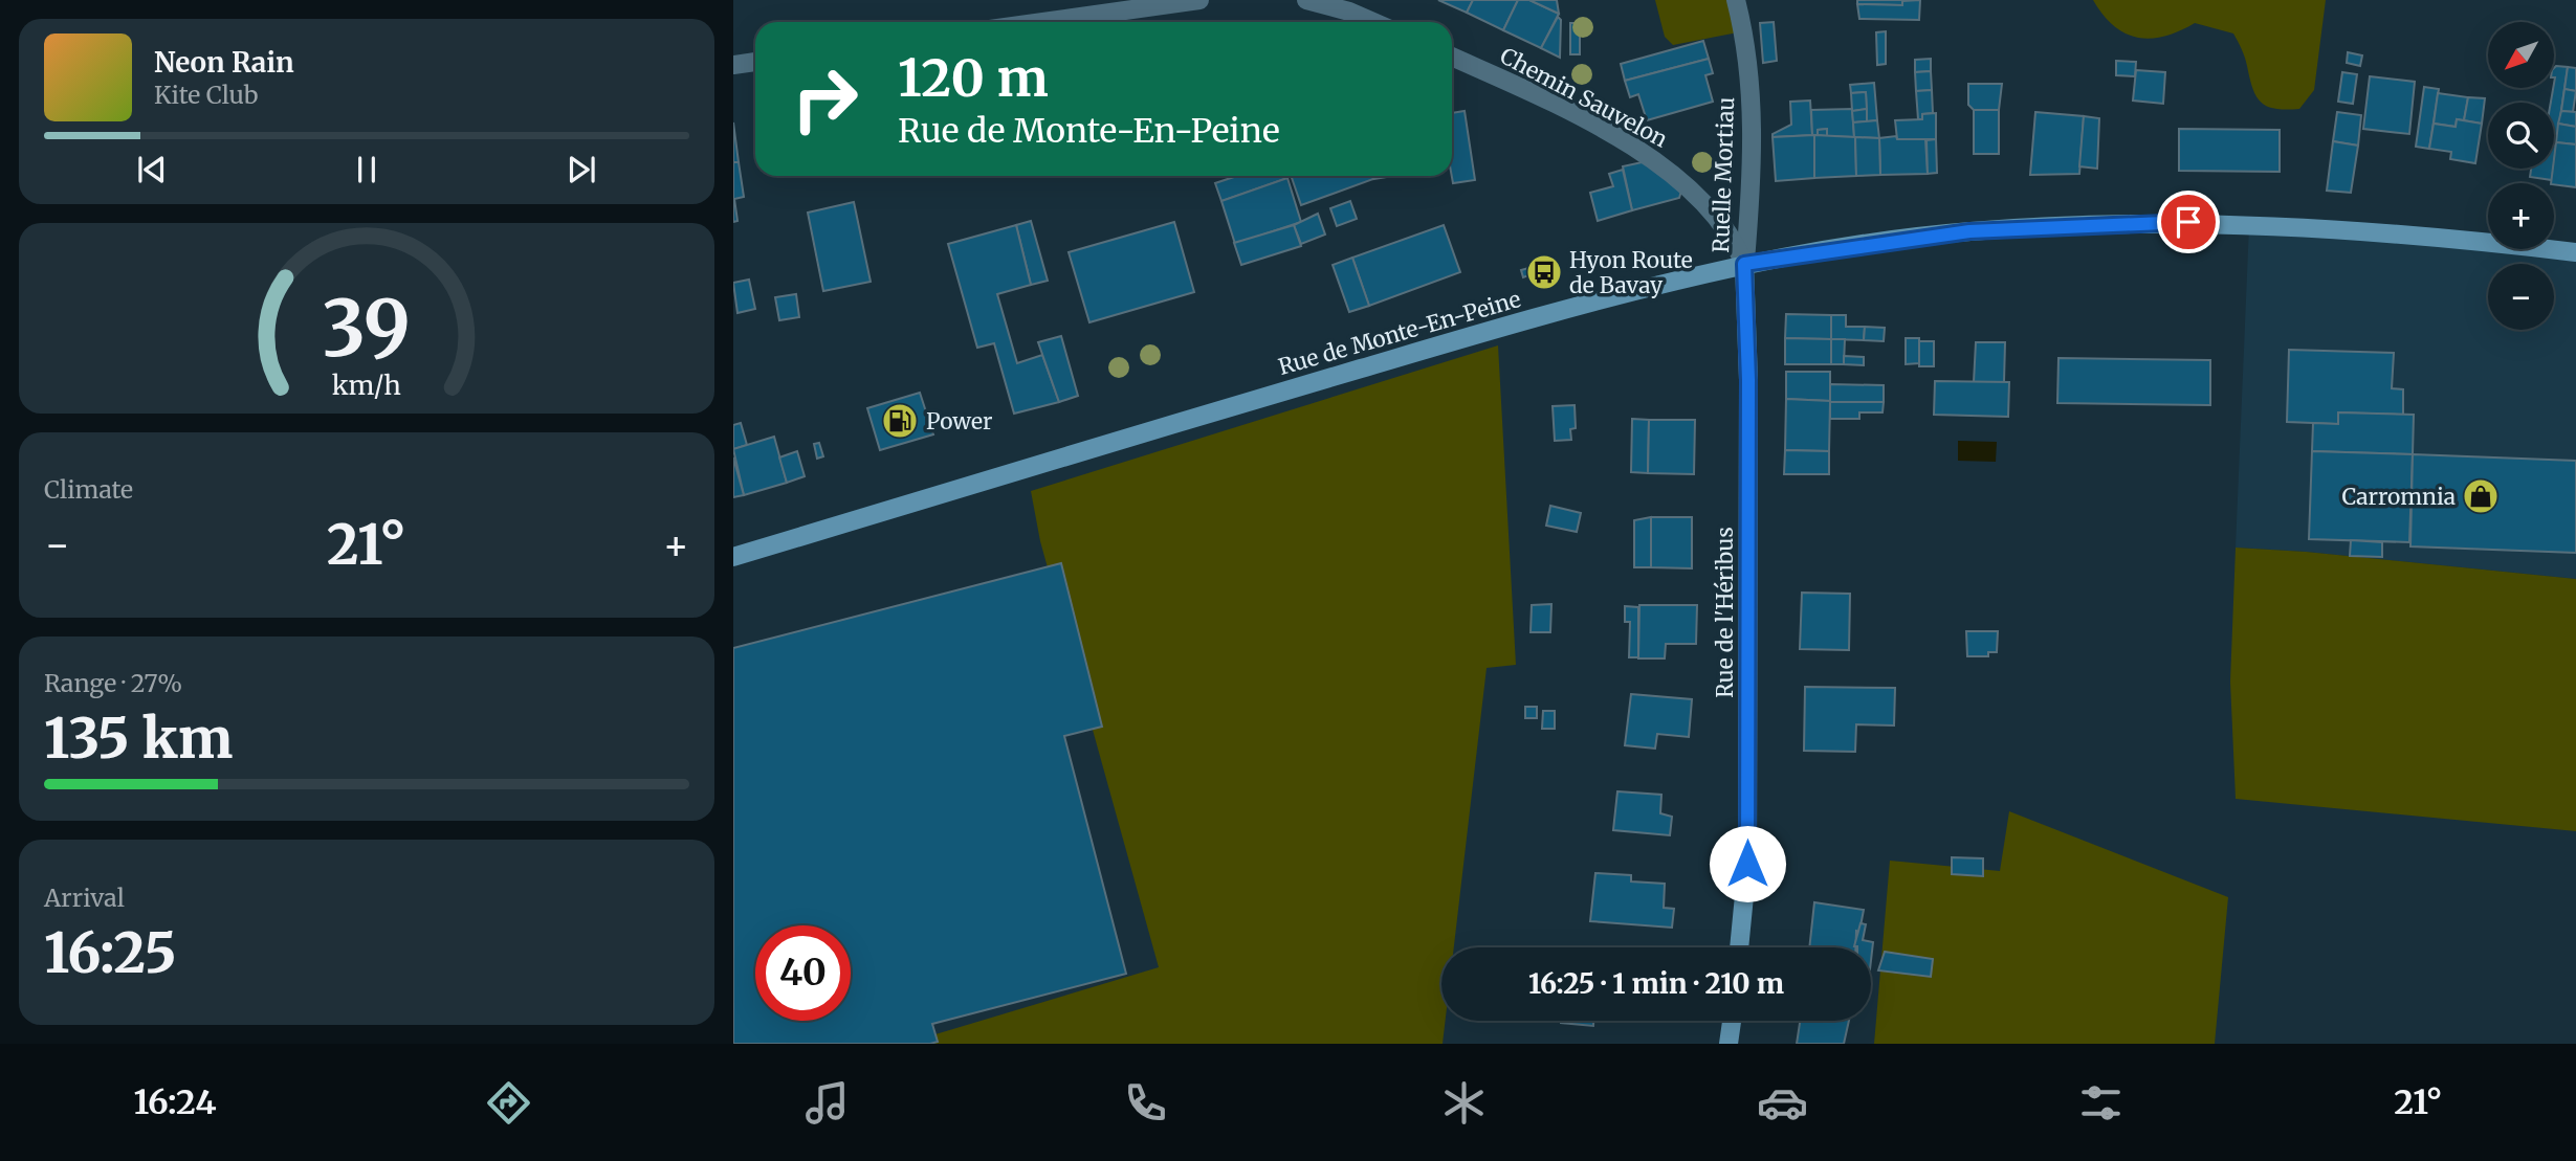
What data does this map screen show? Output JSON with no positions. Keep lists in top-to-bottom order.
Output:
{
  "streets": {
    "main road": ["Rue de Monte-En-Peine", "Rue de l'Héribus"],
    "street": ["Chemin Sauvelon", "Ruelle Mortiau"]
  },
  "crossings": [
    ["Chemin Sauvelon", "Ruelle Mortiau"],
    ["Chemin Sauvelon", "Rue de Monte-En-Peine"],
    ["Chemin Sauvelon", "Rue de l'Héribus"],
    ["Ruelle Mortiau", "Rue de Monte-En-Peine"],
    ["Ruelle Mortiau", "Rue de l'Héribus"],
    ["Rue de Monte-En-Peine", "Rue de l'Héribus"]
  ],
  "places": {
    "bus stop": ["Hyon Route de Bavay"],
    "fuel station": ["Power"],
    "shop": ["Carromnia"]
  },
  "north": "bottom left",
  "page": {
    "map_buttons": ["+", "−"],
    "turn": ["120 m", "Rue de Monte-En-Peine"],
    "song": ["Neon Rain", "Kite Club"],
    "tile": [
      "Climate",
      ["Range · 27%", "135 km"],
      ["Arrival", "16:25"]
    ],
    "heat": ["−", "21°", "+"],
    "limit": "40",
    "trip": "16:25 · 1 min · 210 m",
    "tabs": ["16:24", "21°"],
    "gauge": ["39", "km/h"]
  }
}
